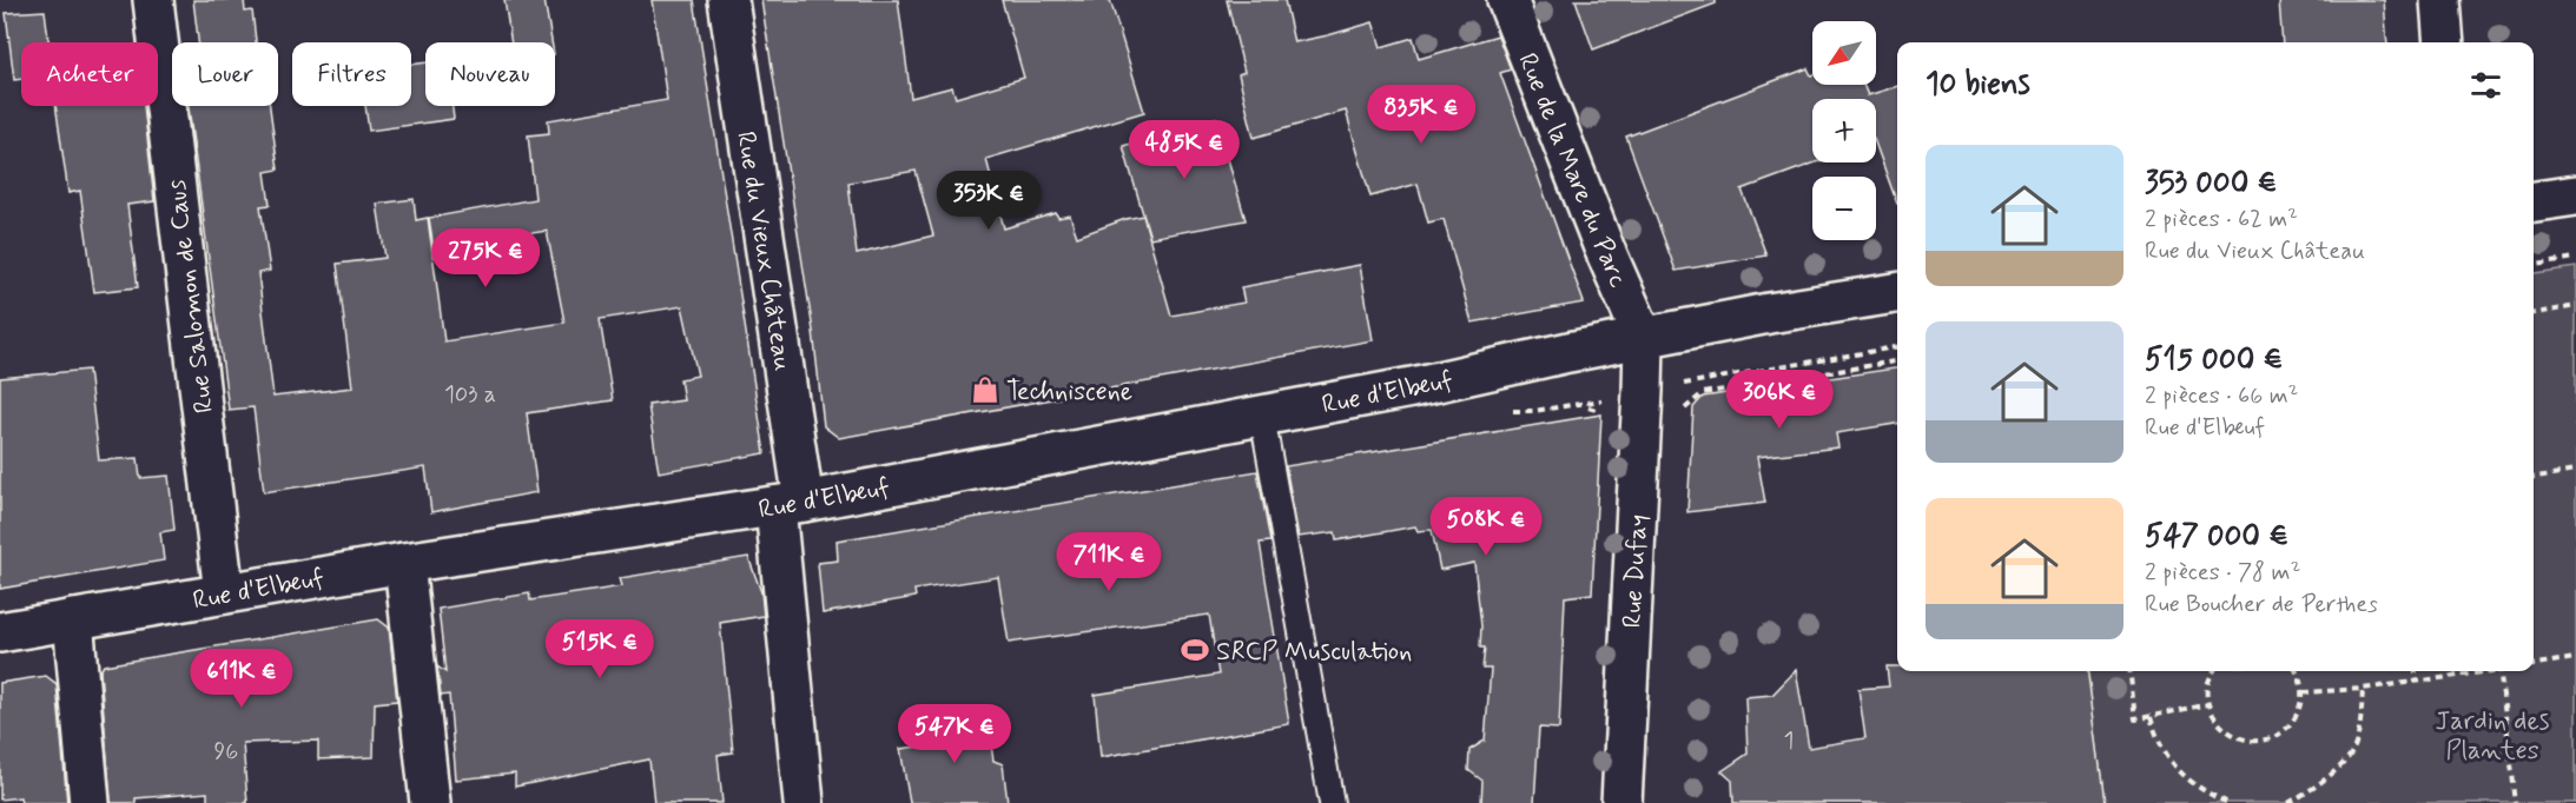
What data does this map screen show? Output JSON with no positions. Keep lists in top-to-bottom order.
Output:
{
  "streets": {
    "street": [
      "Rue de la Mare du Parc",
      "Rue du Vieux Château",
      "Rue Salomon de Caus",
      "Rue d'Elbeuf",
      "Rue Dufay"
    ]
  },
  "crossings": [
    ["Rue de la Mare du Parc", "Rue d'Elbeuf"],
    ["Rue de la Mare du Parc", "Rue Dufay"],
    ["Rue du Vieux Château", "Rue d'Elbeuf"],
    ["Rue Salomon de Caus", "Rue d'Elbeuf"],
    ["Rue d'Elbeuf", "Rue Dufay"]
  ],
  "parks": ["Jardin des Plantes"],
  "places": {
    "shop": ["Techniscene"],
    "sports": ["SRCP Musculation"]
  },
  "house_numbers": ["103 a", "1", "96"],
  "north": "bottom left",
  "page": {
    "map_buttons": ["+", "−"],
    "chip": [
      "Acheter",
      "Louer",
      "Filtres",
      "Nouveau"
    ],
    "heading": "10 biens",
    "price": [
      "835K €",
      "485K €",
      "353K €",
      "275K €",
      "306K €",
      "508K €",
      "711K €",
      "515K €",
      "611K €",
      "547K €"
    ],
    "list": [
      {
        "name": "353 000 €",
        "note": "2 pièces · 62 m² · Rue du Vieux Château"
      },
      {
        "name": "515 000 €",
        "note": "2 pièces · 66 m² · Rue d'Elbeuf"
      },
      {
        "name": "547 000 €",
        "note": "2 pièces · 78 m² · Rue Boucher de Perthes"
      }
    ]
  }
}
